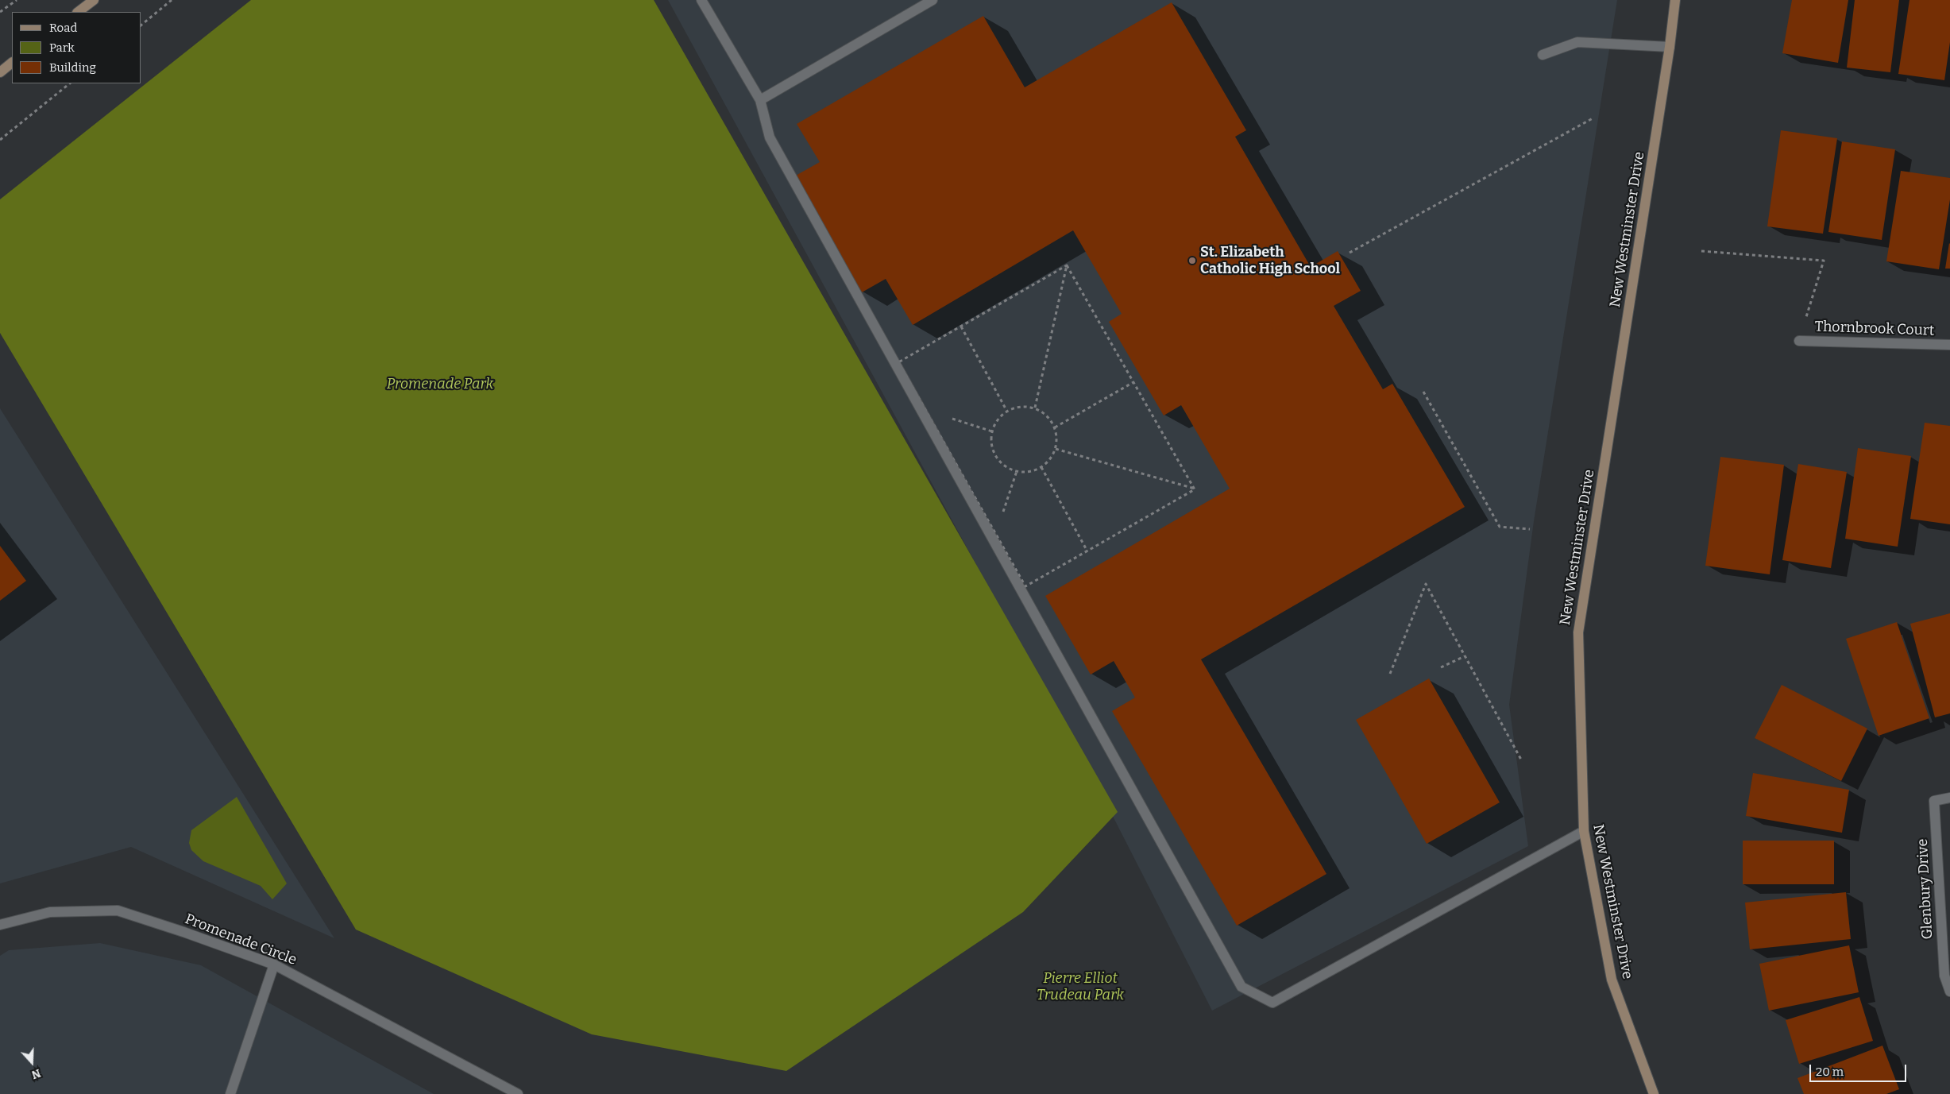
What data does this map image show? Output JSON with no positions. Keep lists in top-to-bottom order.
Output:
{
  "streets": {
    "street": [
      "New Westminster Drive",
      "Thornbrook Court",
      "Glenbury Drive",
      "Promenade Circle"
    ]
  },
  "parks": ["Promenade Park", "Pierre Elliot Trudeau Park"],
  "places": ["St. Elizabeth Catholic High School"],
  "legend": ["Road", "Park", "Building"],
  "scale_bar": "20 m",
  "north": "bottom"
}
